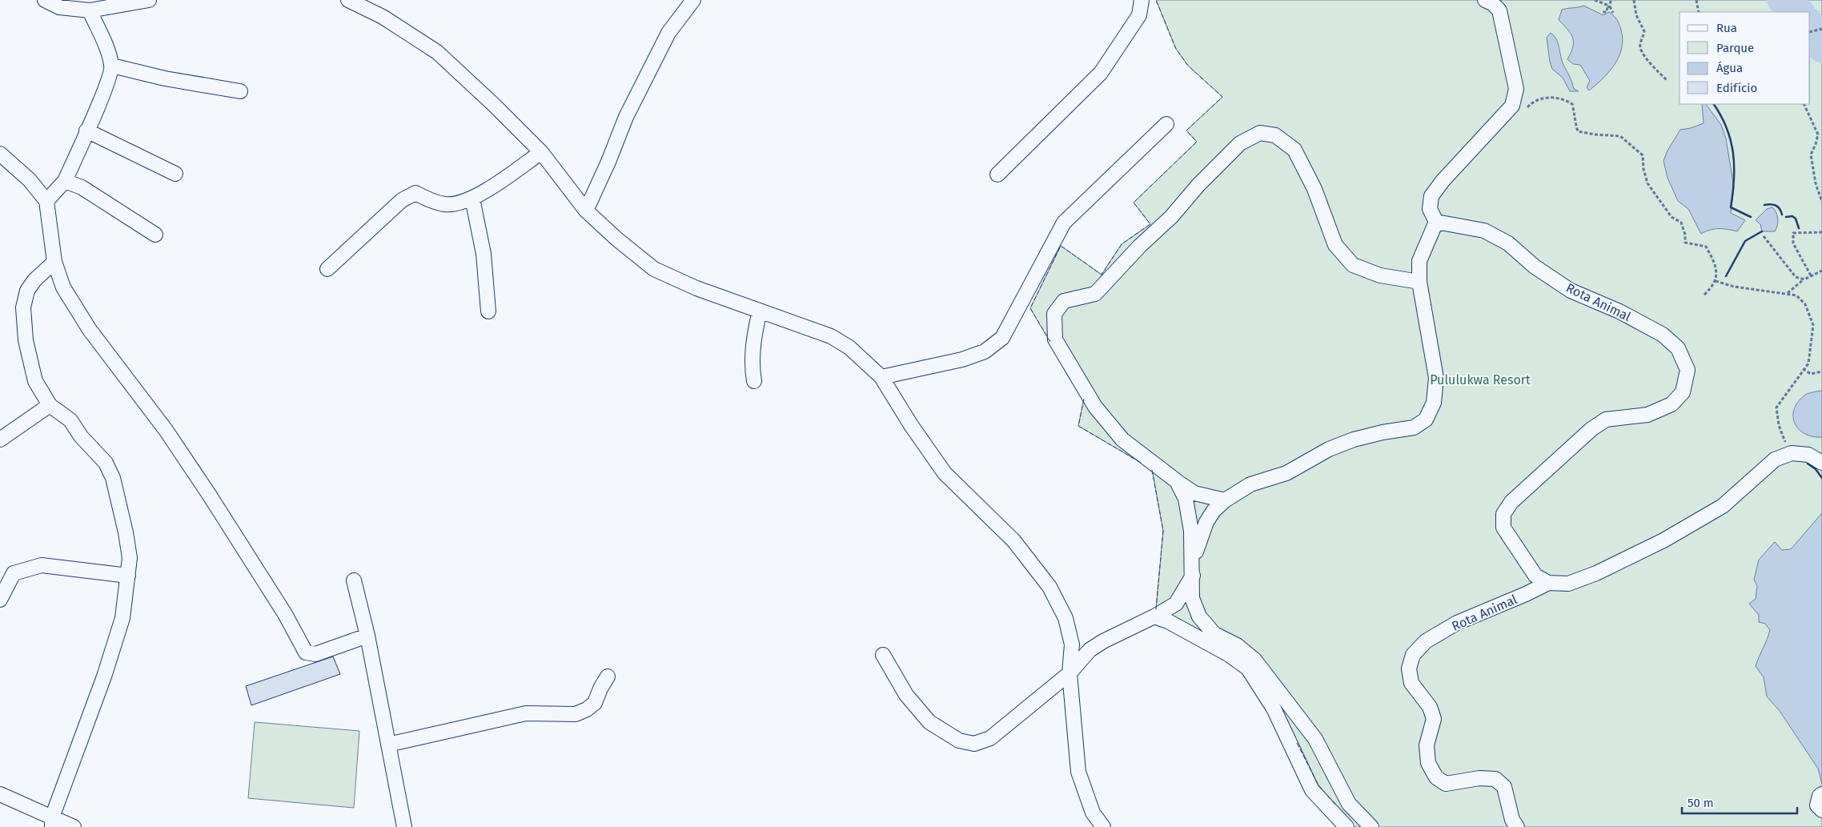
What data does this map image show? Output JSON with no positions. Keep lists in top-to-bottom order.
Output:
{
  "streets": {
    "street": ["Rota Animal"]
  },
  "parks": ["Pululukwa Resort"],
  "legend": [
    "Rua",
    "Parque",
    "Água",
    "Edifício"
  ],
  "scale_bar": "50 m"
}
